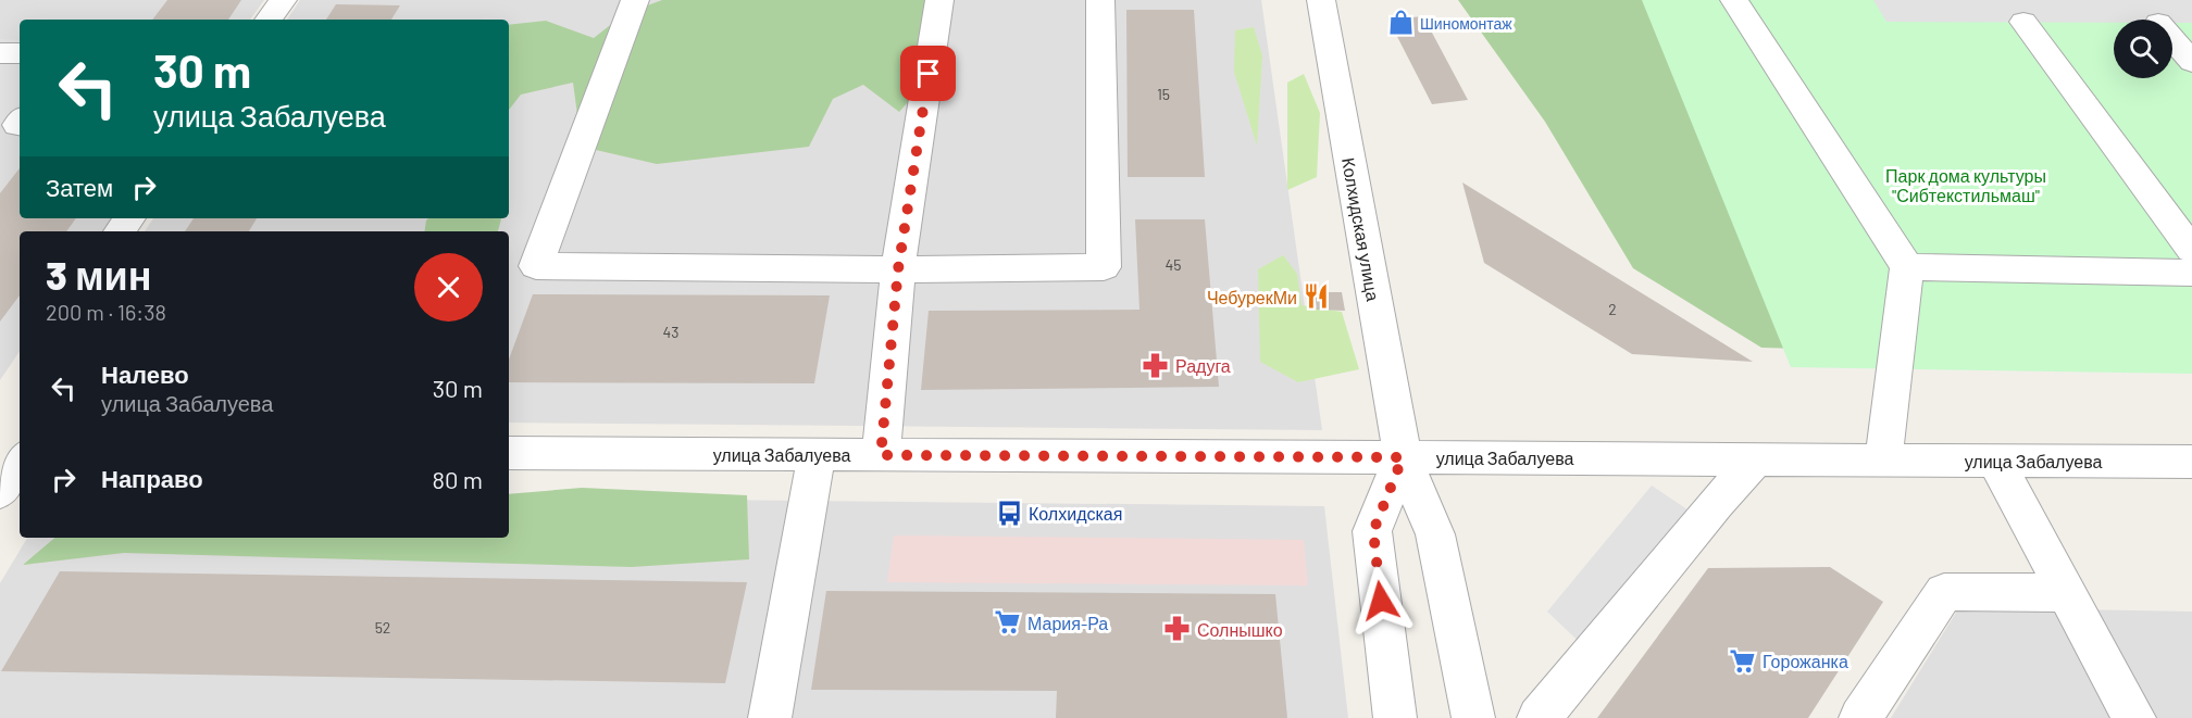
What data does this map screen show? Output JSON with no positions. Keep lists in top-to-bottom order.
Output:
{
  "streets": {
    "street": ["Колхидская улица", "улица Забалуева"]
  },
  "crossings": [
    ["Колхидская улица", "улица Забалуева"]
  ],
  "parks": ["Парк дома культуры \"Сибтекстильмаш\""],
  "places": {
    "shop": ["Шиномонтаж"],
    "restaurant": ["ЧебурекМи"],
    "pharmacy": ["Радуга", "Солнышко"],
    "bus stop": ["Колхидская"],
    "supermarket": ["Мария-Ра", "Горожанка"]
  },
  "house_numbers": [
    "15",
    "45",
    "2",
    "43",
    "52"
  ],
  "page": {
    "turn": ["30 m", "улица Забалуева"],
    "then": "Затем",
    "heading": ["3 мин", "200 m · 16:38"],
    "list": [
      {
        "name": "Налево",
        "note": "улица Забалуева",
        "value": "30 m"
      },
      {
        "name": "Направо",
        "value": "80 m"
      }
    ]
  }
}
